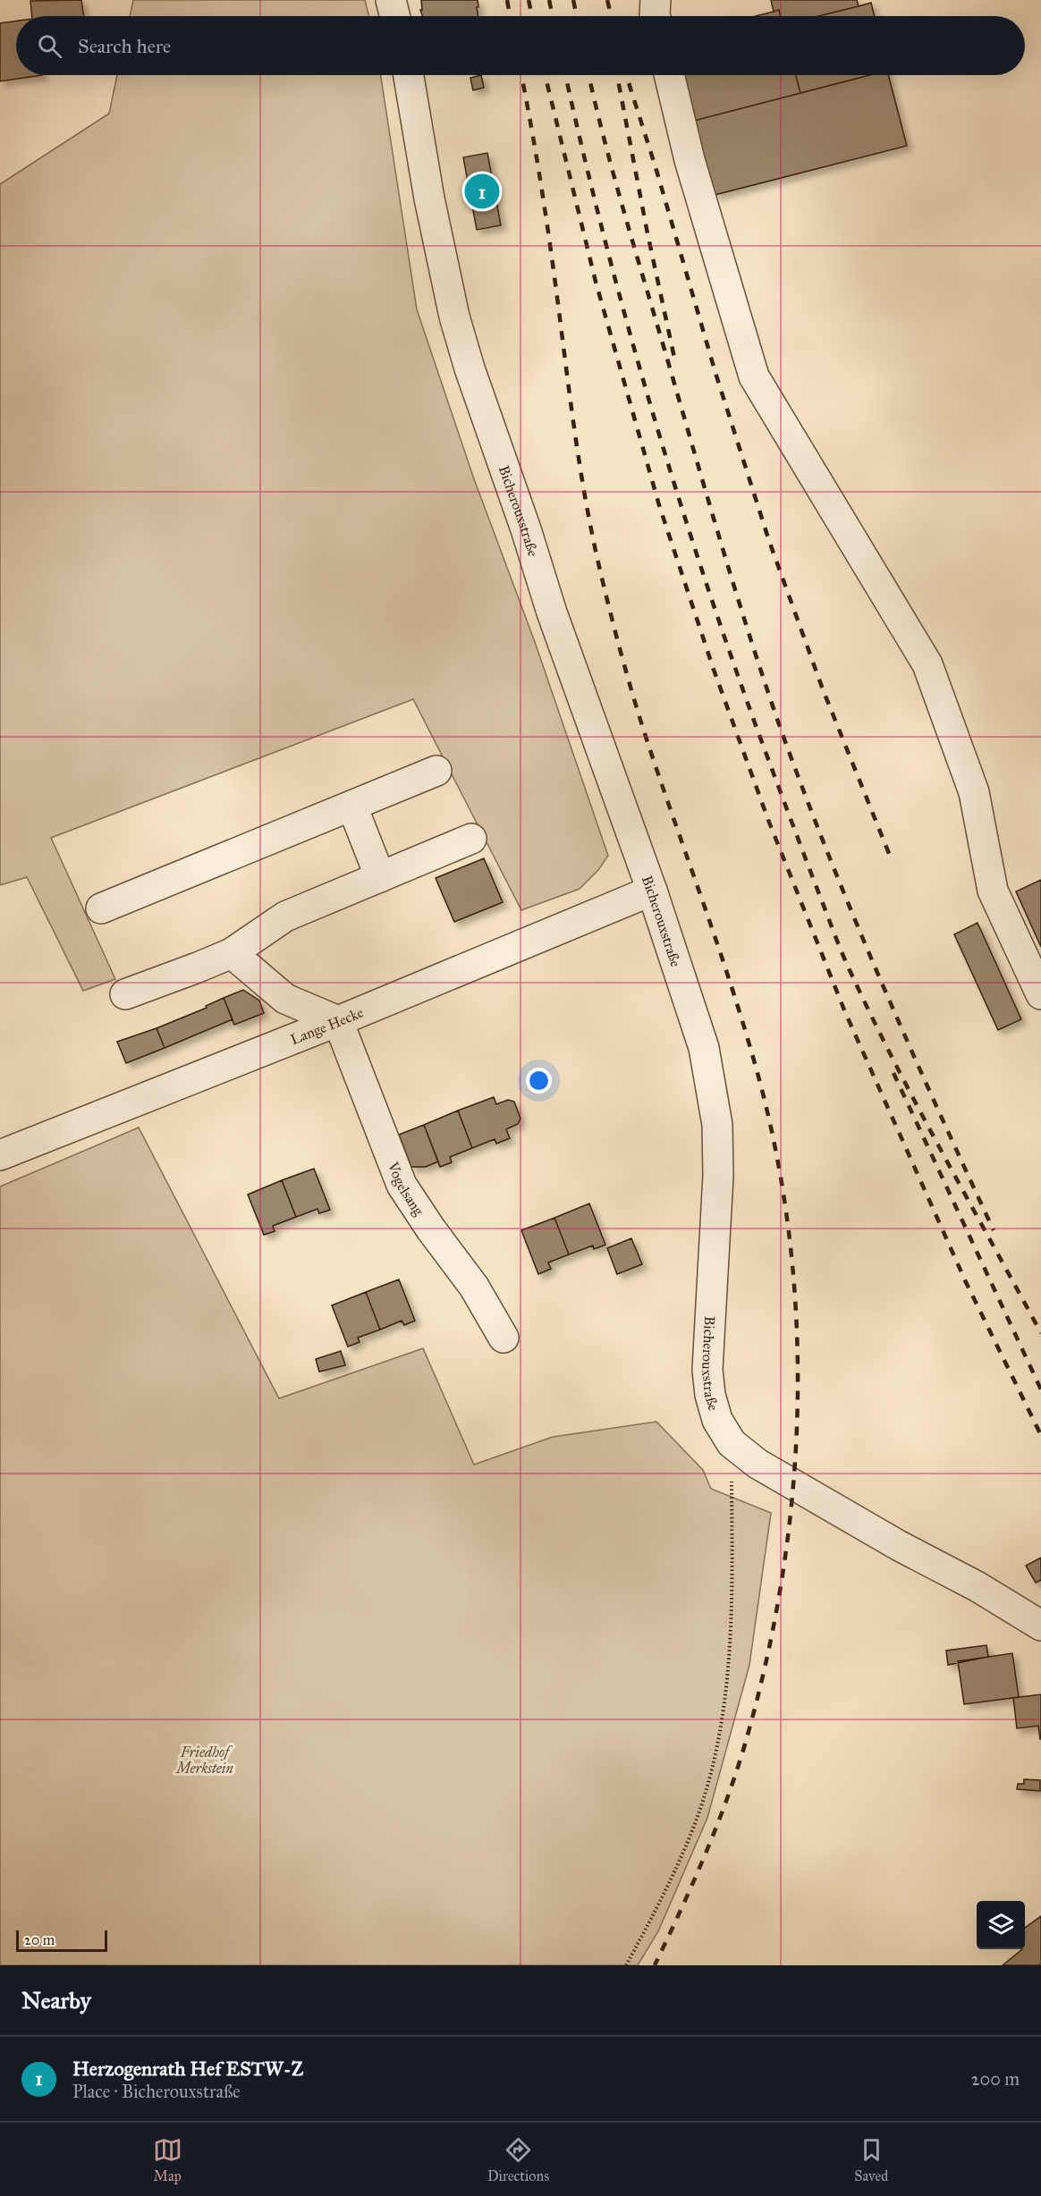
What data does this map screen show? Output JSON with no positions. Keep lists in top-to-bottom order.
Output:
{
  "streets": {
    "street": ["Bicherouxstraße", "Lange Hecke", "Vogelsang"]
  },
  "crossings": [
    ["Bicherouxstraße", "Lange Hecke"],
    ["Lange Hecke", "Vogelsang"]
  ],
  "parks": ["Friedhof Merkstein"],
  "scale_bar": "20 m",
  "page": {
    "search": "Search here",
    "pins": "1",
    "scale": "20 m",
    "heading": "Nearby",
    "list": [
      {
        "mark": "1",
        "name": "Herzogenrath Hef ESTW-Z",
        "note": "Place · Bicherouxstraße",
        "value": "200 m"
      }
    ],
    "nav": ["Map", "Directions", "Saved"]
  }
}
